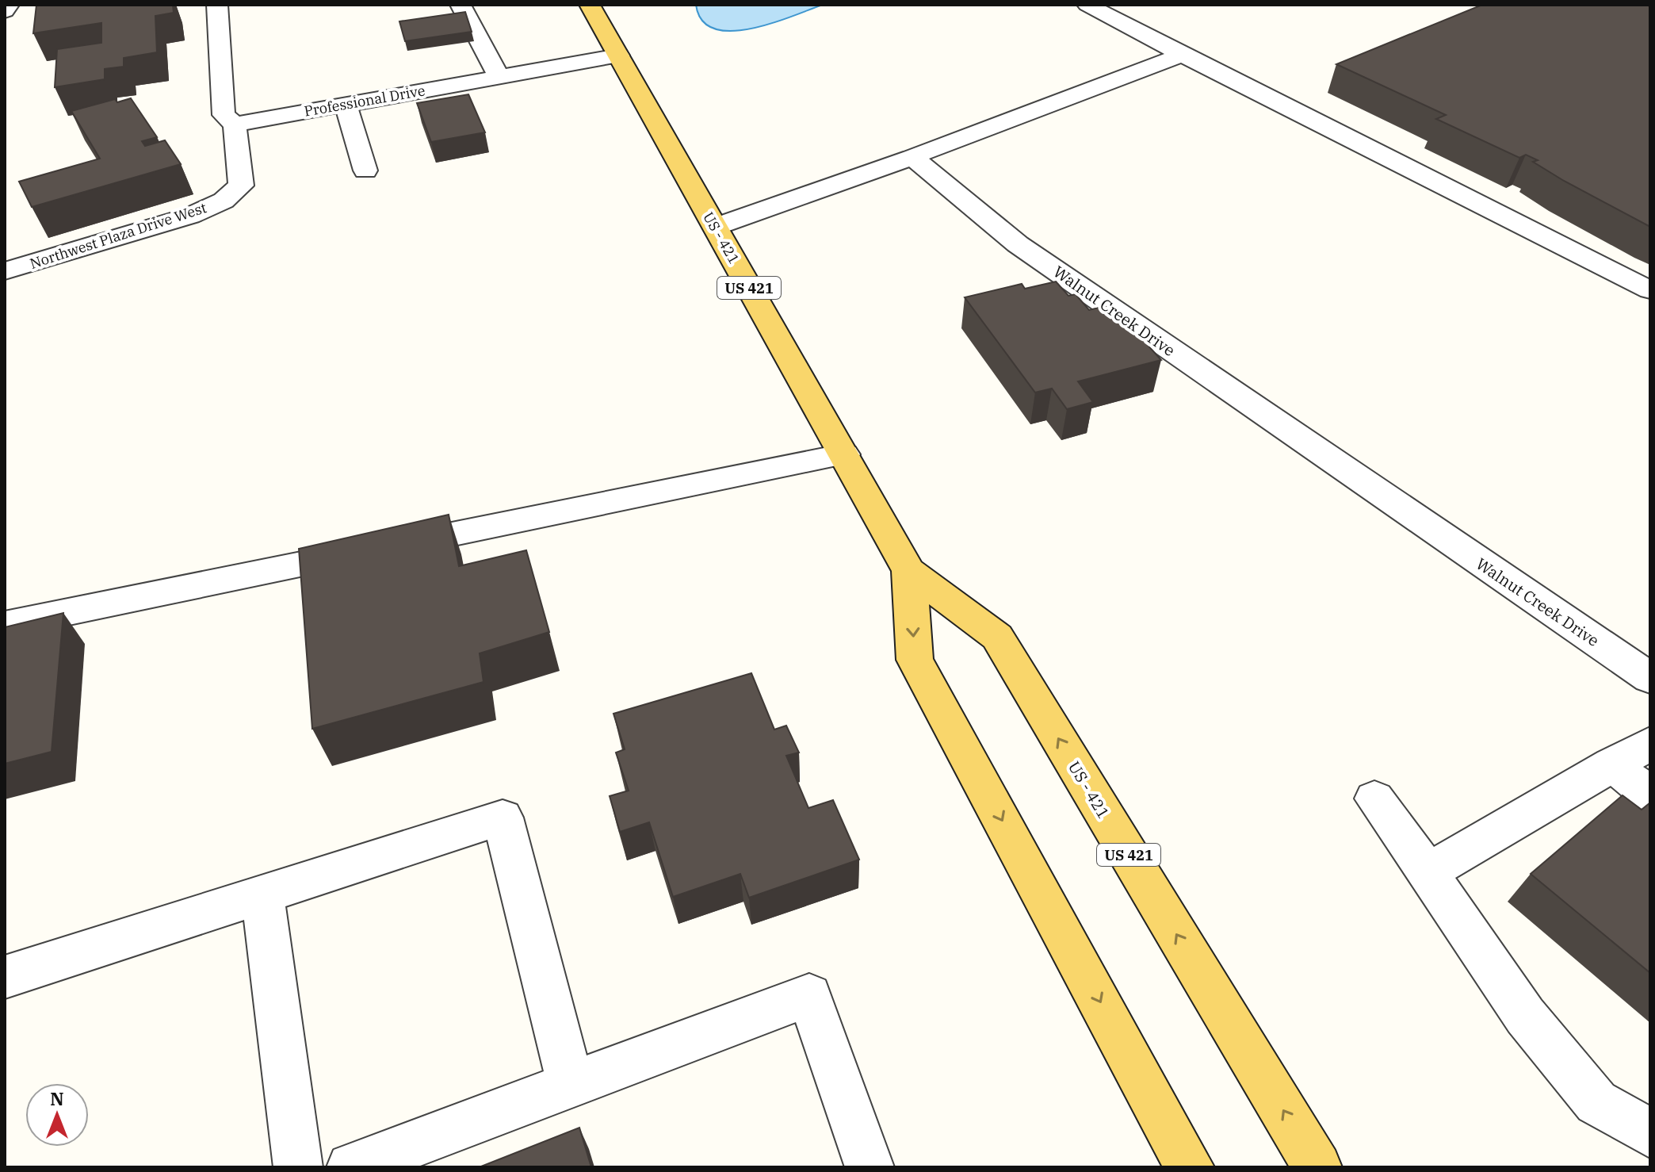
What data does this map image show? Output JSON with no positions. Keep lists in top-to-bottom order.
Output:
{
  "streets": {
    "main road": ["US - 421", "US 421"],
    "street": ["Professional Drive", "Northwest Plaza Drive West", "Walnut Creek Drive"]
  },
  "crossings": [
    ["Professional Drive", "Northwest Plaza Drive West"],
    ["Professional Drive", "US - 421"]
  ],
  "north": "top"
}
